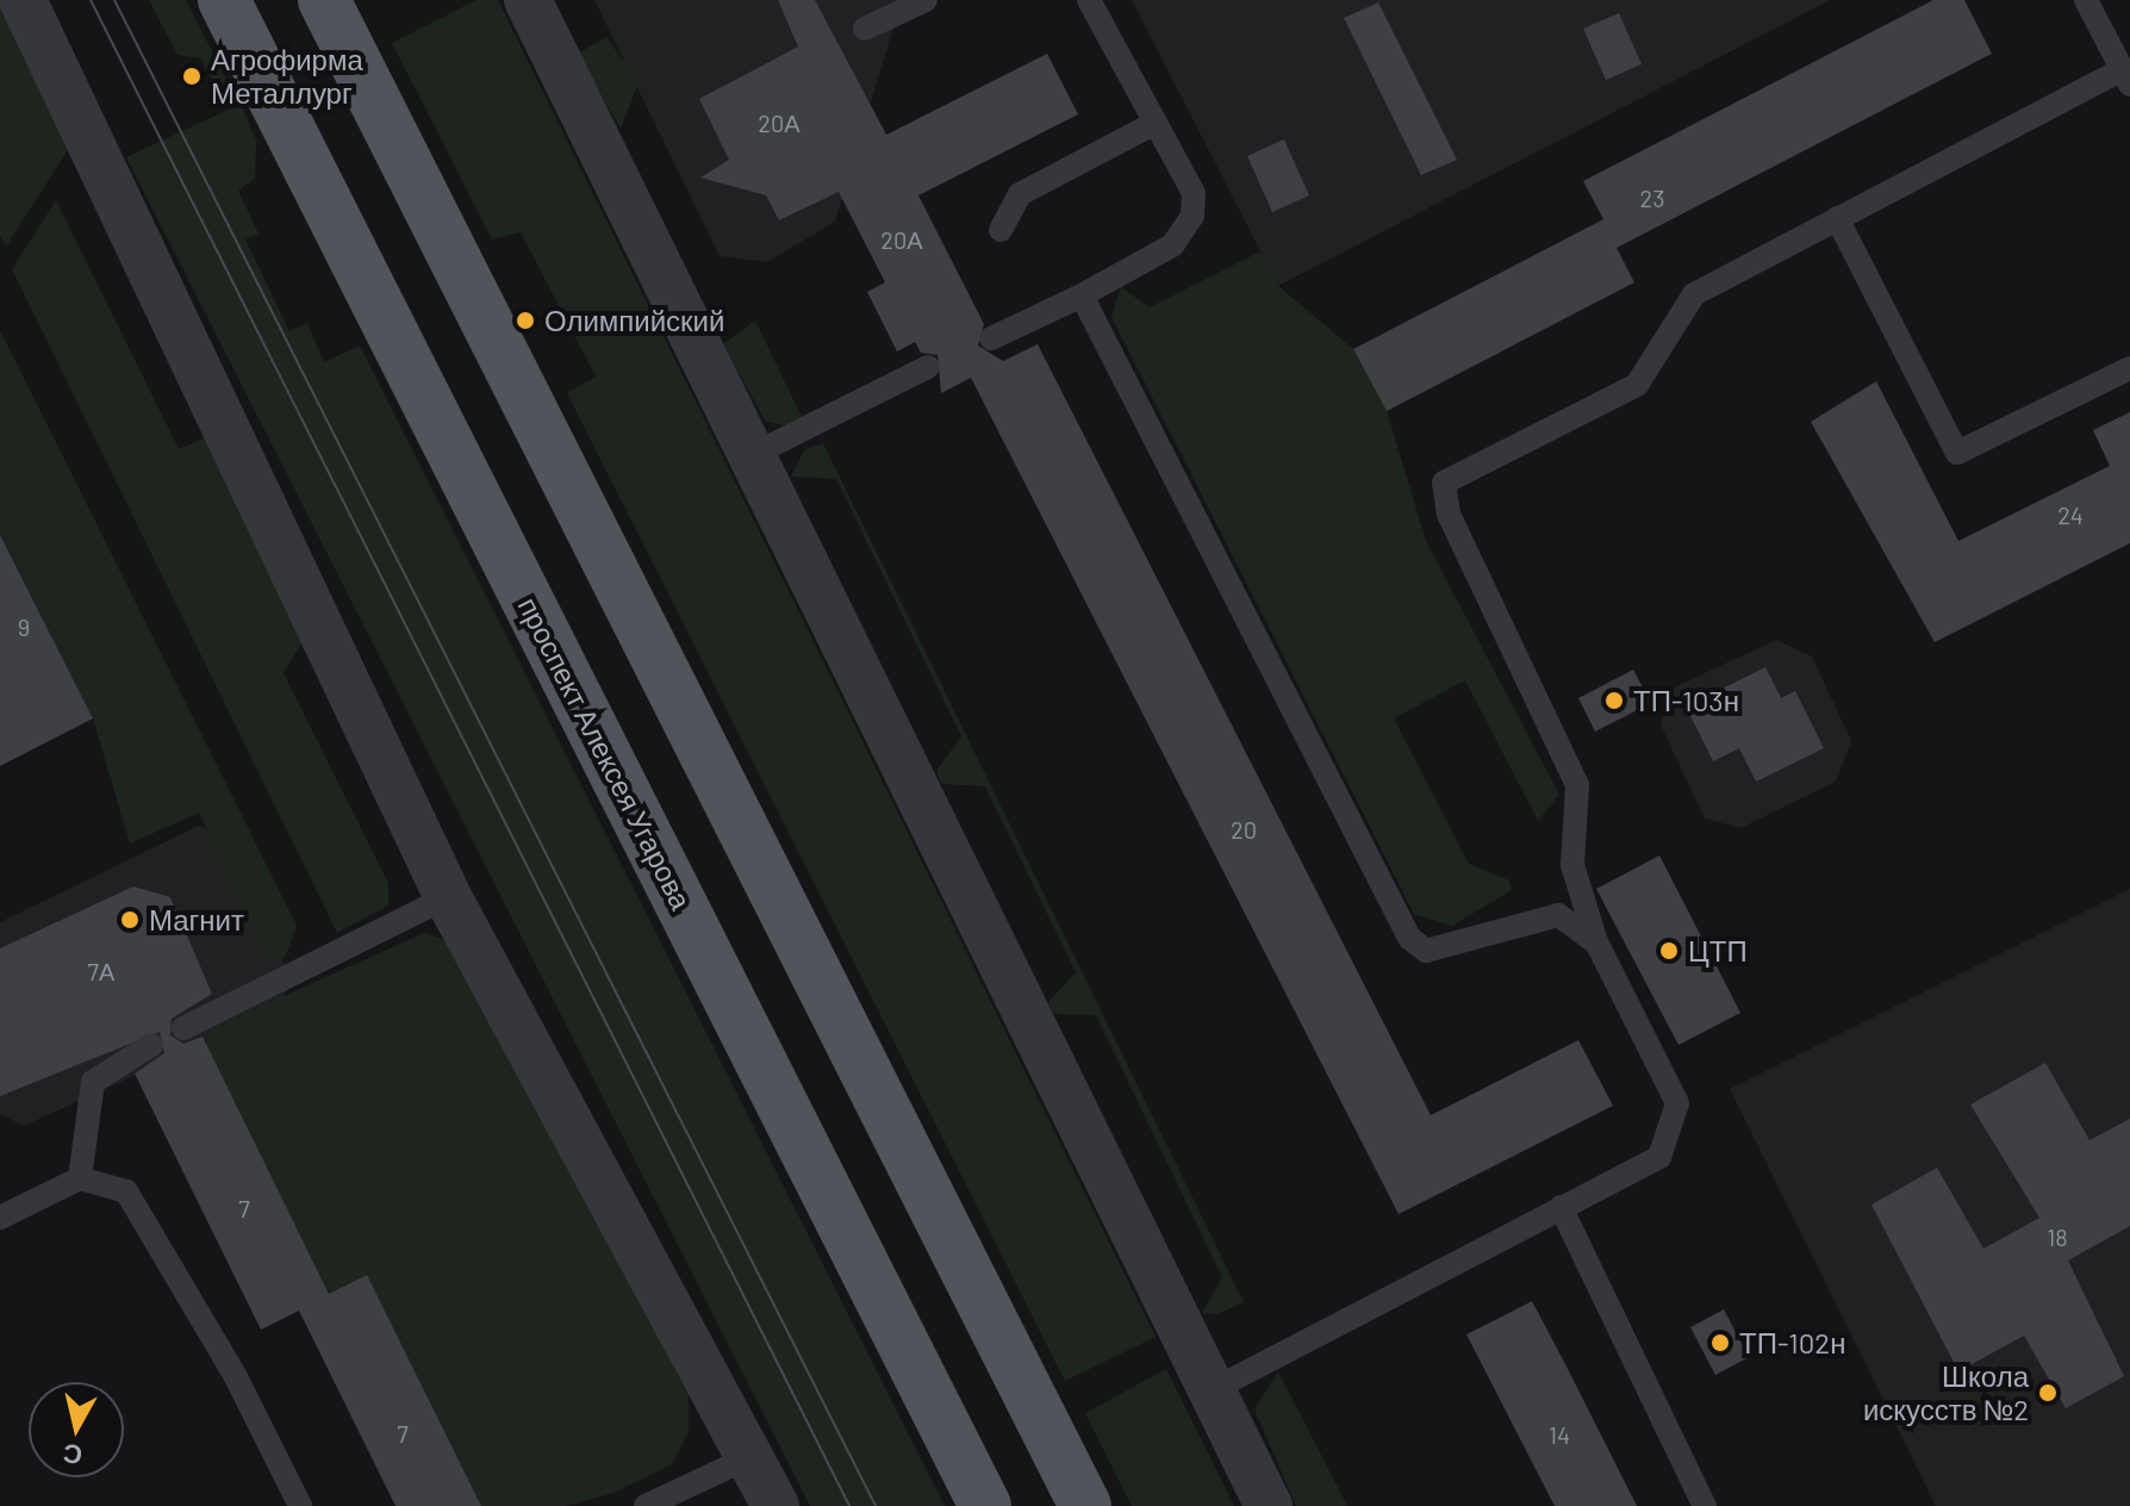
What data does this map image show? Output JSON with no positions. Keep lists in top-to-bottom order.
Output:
{
  "streets": {
    "main road": ["проспект Алексея Угарова"]
  },
  "places": [
    "Агрофирма Металлург",
    "Олимпийский",
    "ТП-103н",
    "Магнит",
    "ЦТП",
    "ТП-102н",
    "Школа искусств №2"
  ],
  "house_numbers": [
    "20А",
    "23",
    "20А",
    "24",
    "9",
    "20",
    "7А",
    "7",
    "18",
    "7",
    "14"
  ],
  "north": "bottom"
}
